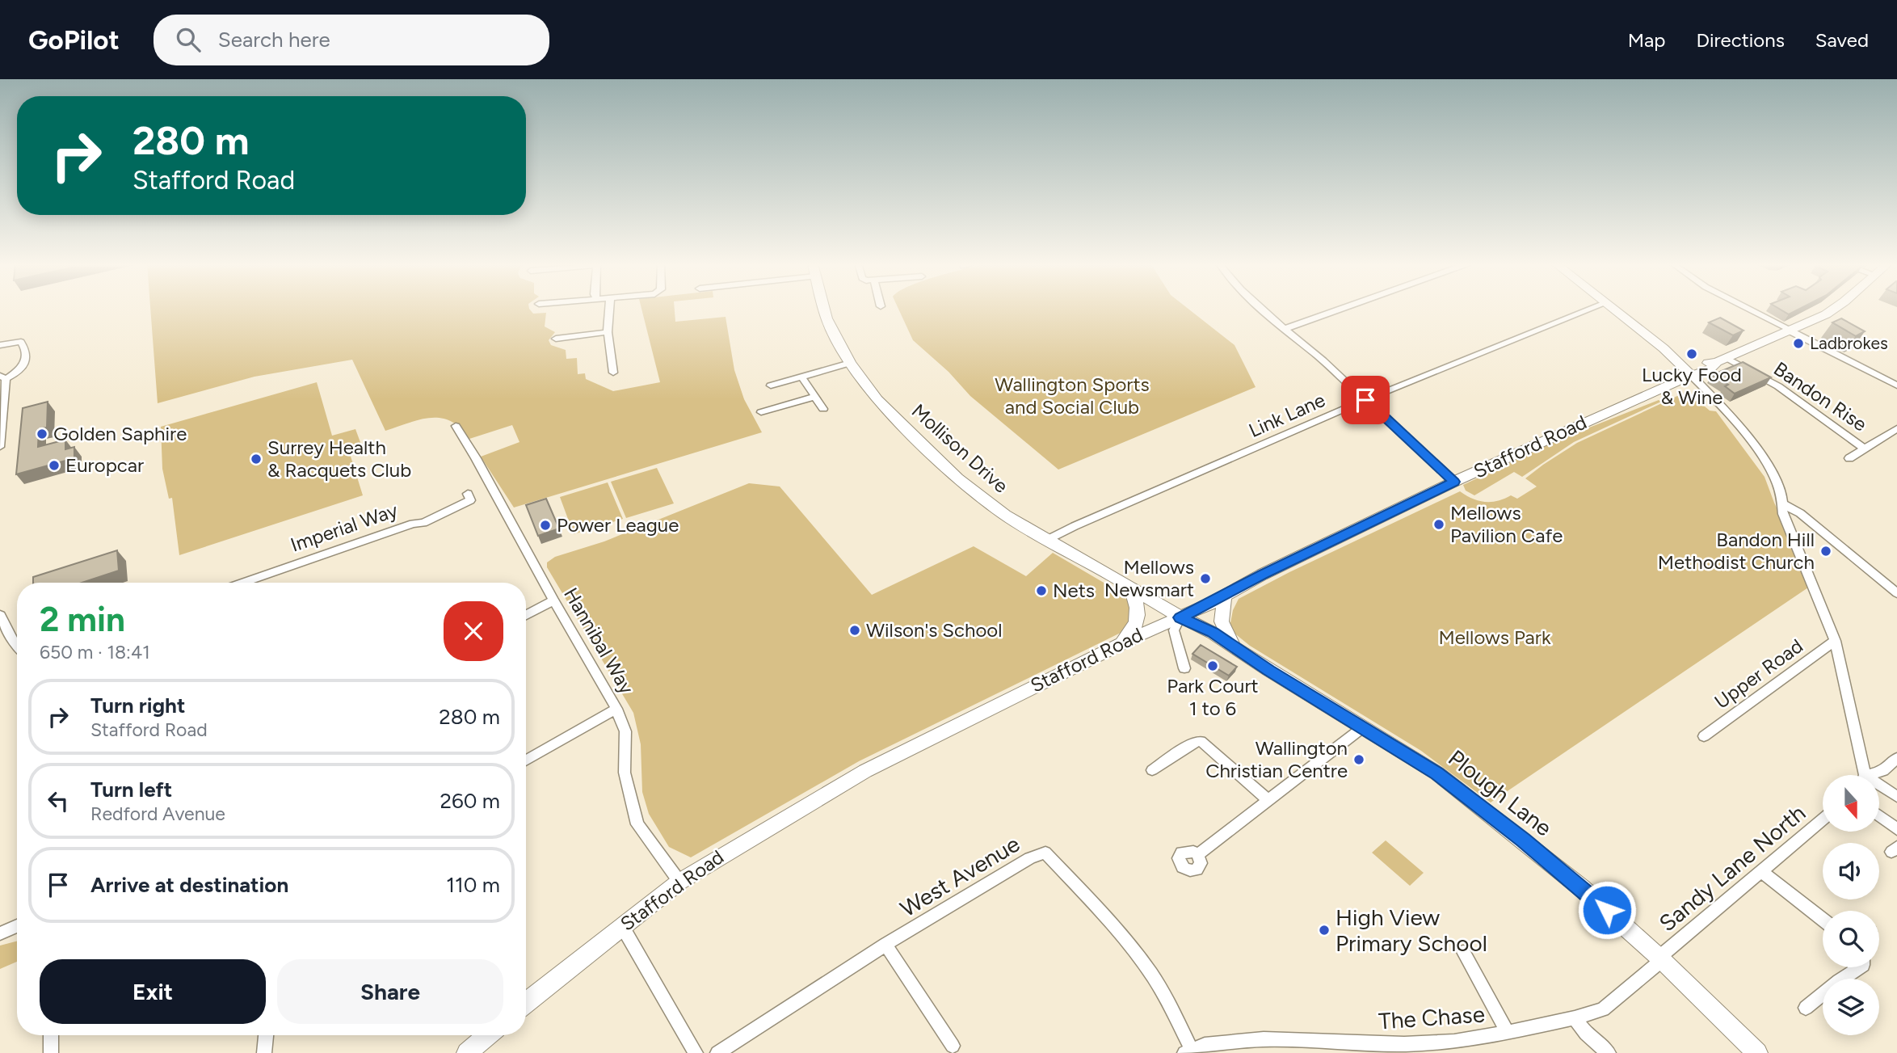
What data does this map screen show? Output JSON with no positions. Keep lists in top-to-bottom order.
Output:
{
  "streets": {
    "main road": ["Stafford Road", "Mollison Drive", "Plough Lane"],
    "street": [
      "Bandon Rise",
      "Link Lane",
      "Imperial Way",
      "Hannibal Way",
      "Upper Road",
      "Sandy Lane North",
      "West Avenue",
      "The Chase"
    ]
  },
  "crossings": [
    ["Bandon Rise", "Stafford Road"],
    ["Link Lane", "Mollison Drive"],
    ["Stafford Road", "Mollison Drive"],
    ["Stafford Road", "Hannibal Way"],
    ["Stafford Road", "Plough Lane"],
    ["Mollison Drive", "Plough Lane"],
    ["Plough Lane", "Sandy Lane North"],
    ["Plough Lane", "The Chase"],
    ["Sandy Lane North", "The Chase"],
    ["West Avenue", "The Chase"]
  ],
  "parks": ["Wallington Sports and Social Club", "Mellows Park"],
  "places": [
    "Ladbrokes",
    "Lucky Food & Wine",
    "Golden Saphire",
    "Surrey Health & Racquets Club",
    "Europcar",
    "Mellows Pavilion Cafe",
    "Power League",
    "Bandon Hill Methodist Church",
    "Mellows Newsmart",
    "Nets",
    "Wilson's School",
    "Park Court 1 to 6",
    "Wallington Christian Centre",
    "High View Primary School"
  ],
  "north": "bottom",
  "page": {
    "header": "GoPilot",
    "search": "Search here",
    "nav": ["Map", "Directions", "Saved"],
    "turn": ["280 m", "Stafford Road"],
    "heading": ["2 min", "650 m · 18:41"],
    "list": [
      {
        "name": "Turn right",
        "note": "Stafford Road",
        "value": "280 m"
      },
      {
        "name": "Turn left",
        "note": "Redford Avenue",
        "value": "260 m"
      },
      {
        "name": "Arrive at destination",
        "value": "110 m"
      }
    ],
    "buttons": ["Exit", "Share"]
  }
}
